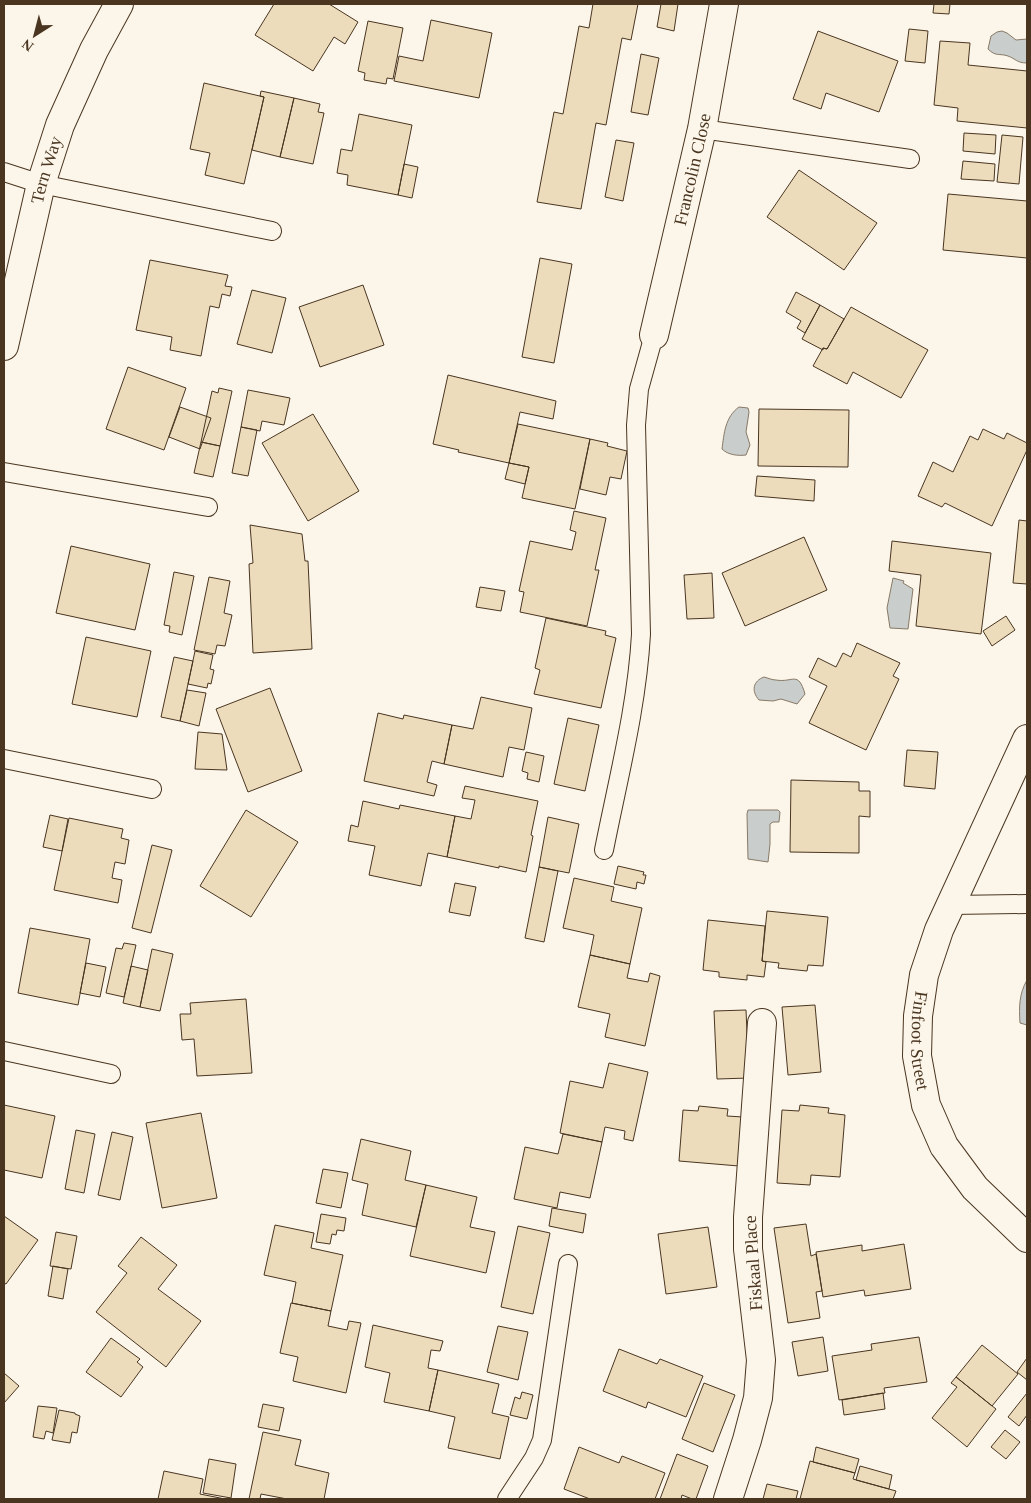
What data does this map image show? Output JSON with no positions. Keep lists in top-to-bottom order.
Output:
{
  "streets": {
    "street": [
      "Tern Way",
      "Francolin Close",
      "Finfoot Street",
      "Fiskaal Place"
    ]
  },
  "north": "bottom left"
}
